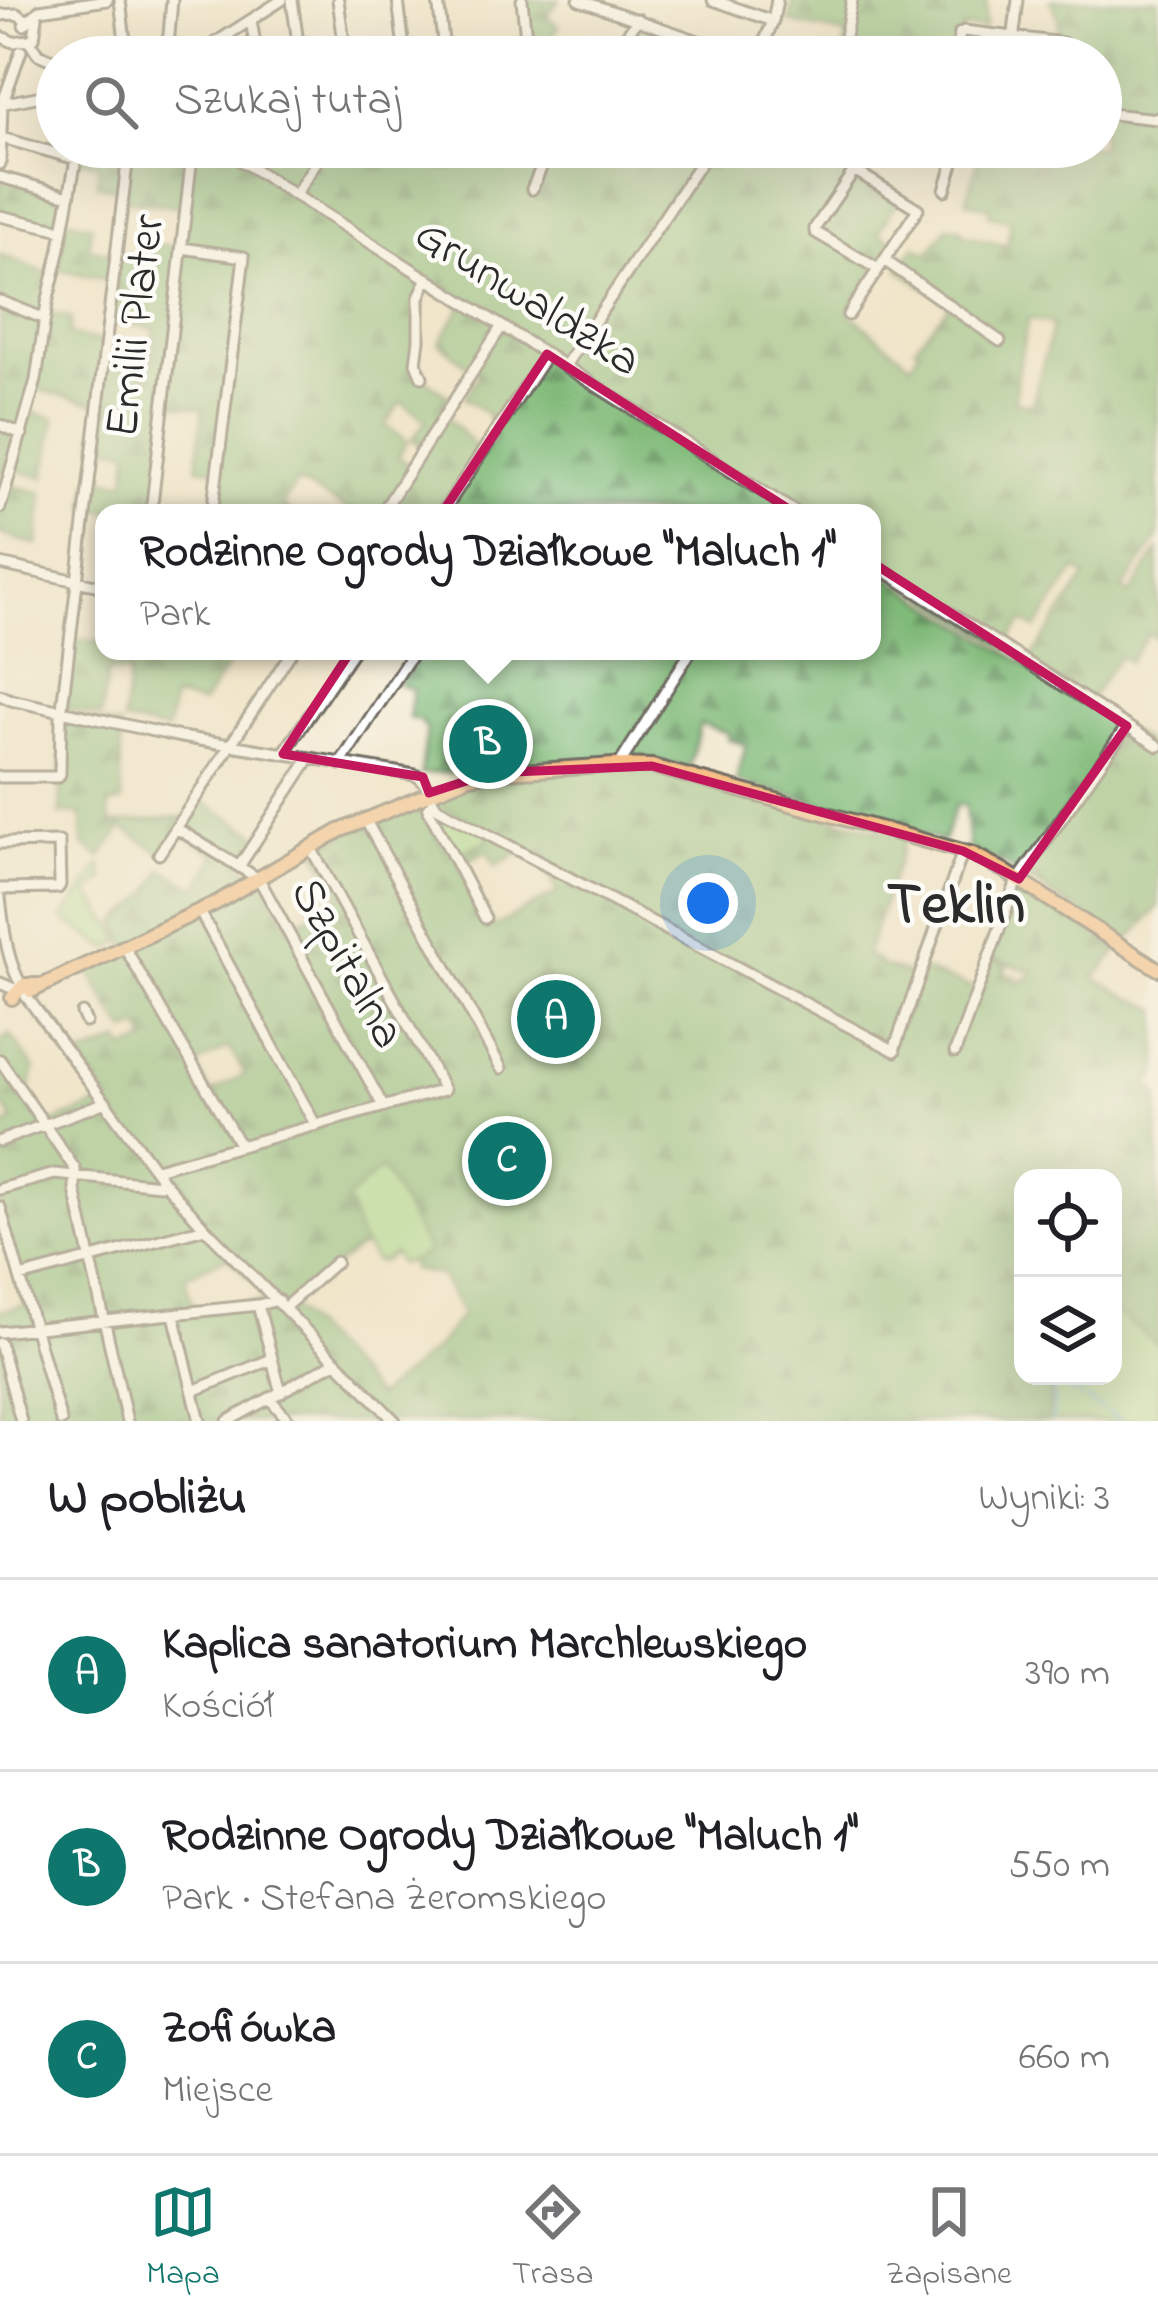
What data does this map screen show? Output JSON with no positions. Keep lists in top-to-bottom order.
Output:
{
  "streets": {
    "street": ["Grunwaldzka", "Emilii Plater", "Szpitalna"]
  },
  "districts": ["Teklin"],
  "page": {
    "search": "Szukaj tutaj",
    "popup": ["Rodzinne Ogrody Działkowe \"Maluch 1\"", "Park"],
    "pins": ["B", "A", "C"],
    "heading": ["W pobliżu", "Wyniki: 3"],
    "list": [
      {
        "mark": "A",
        "name": "Kaplica sanatorium Marchlewskiego",
        "note": "Kościół",
        "value": "390 m"
      },
      {
        "mark": "B",
        "name": "Rodzinne Ogrody Działkowe \"Maluch 1\"",
        "note": "Park · Stefana Żeromskiego",
        "value": "550 m"
      },
      {
        "mark": "C",
        "name": "Zofiówka",
        "note": "Miejsce",
        "value": "660 m"
      }
    ],
    "nav": ["Mapa", "Trasa", "Zapisane"]
  }
}
